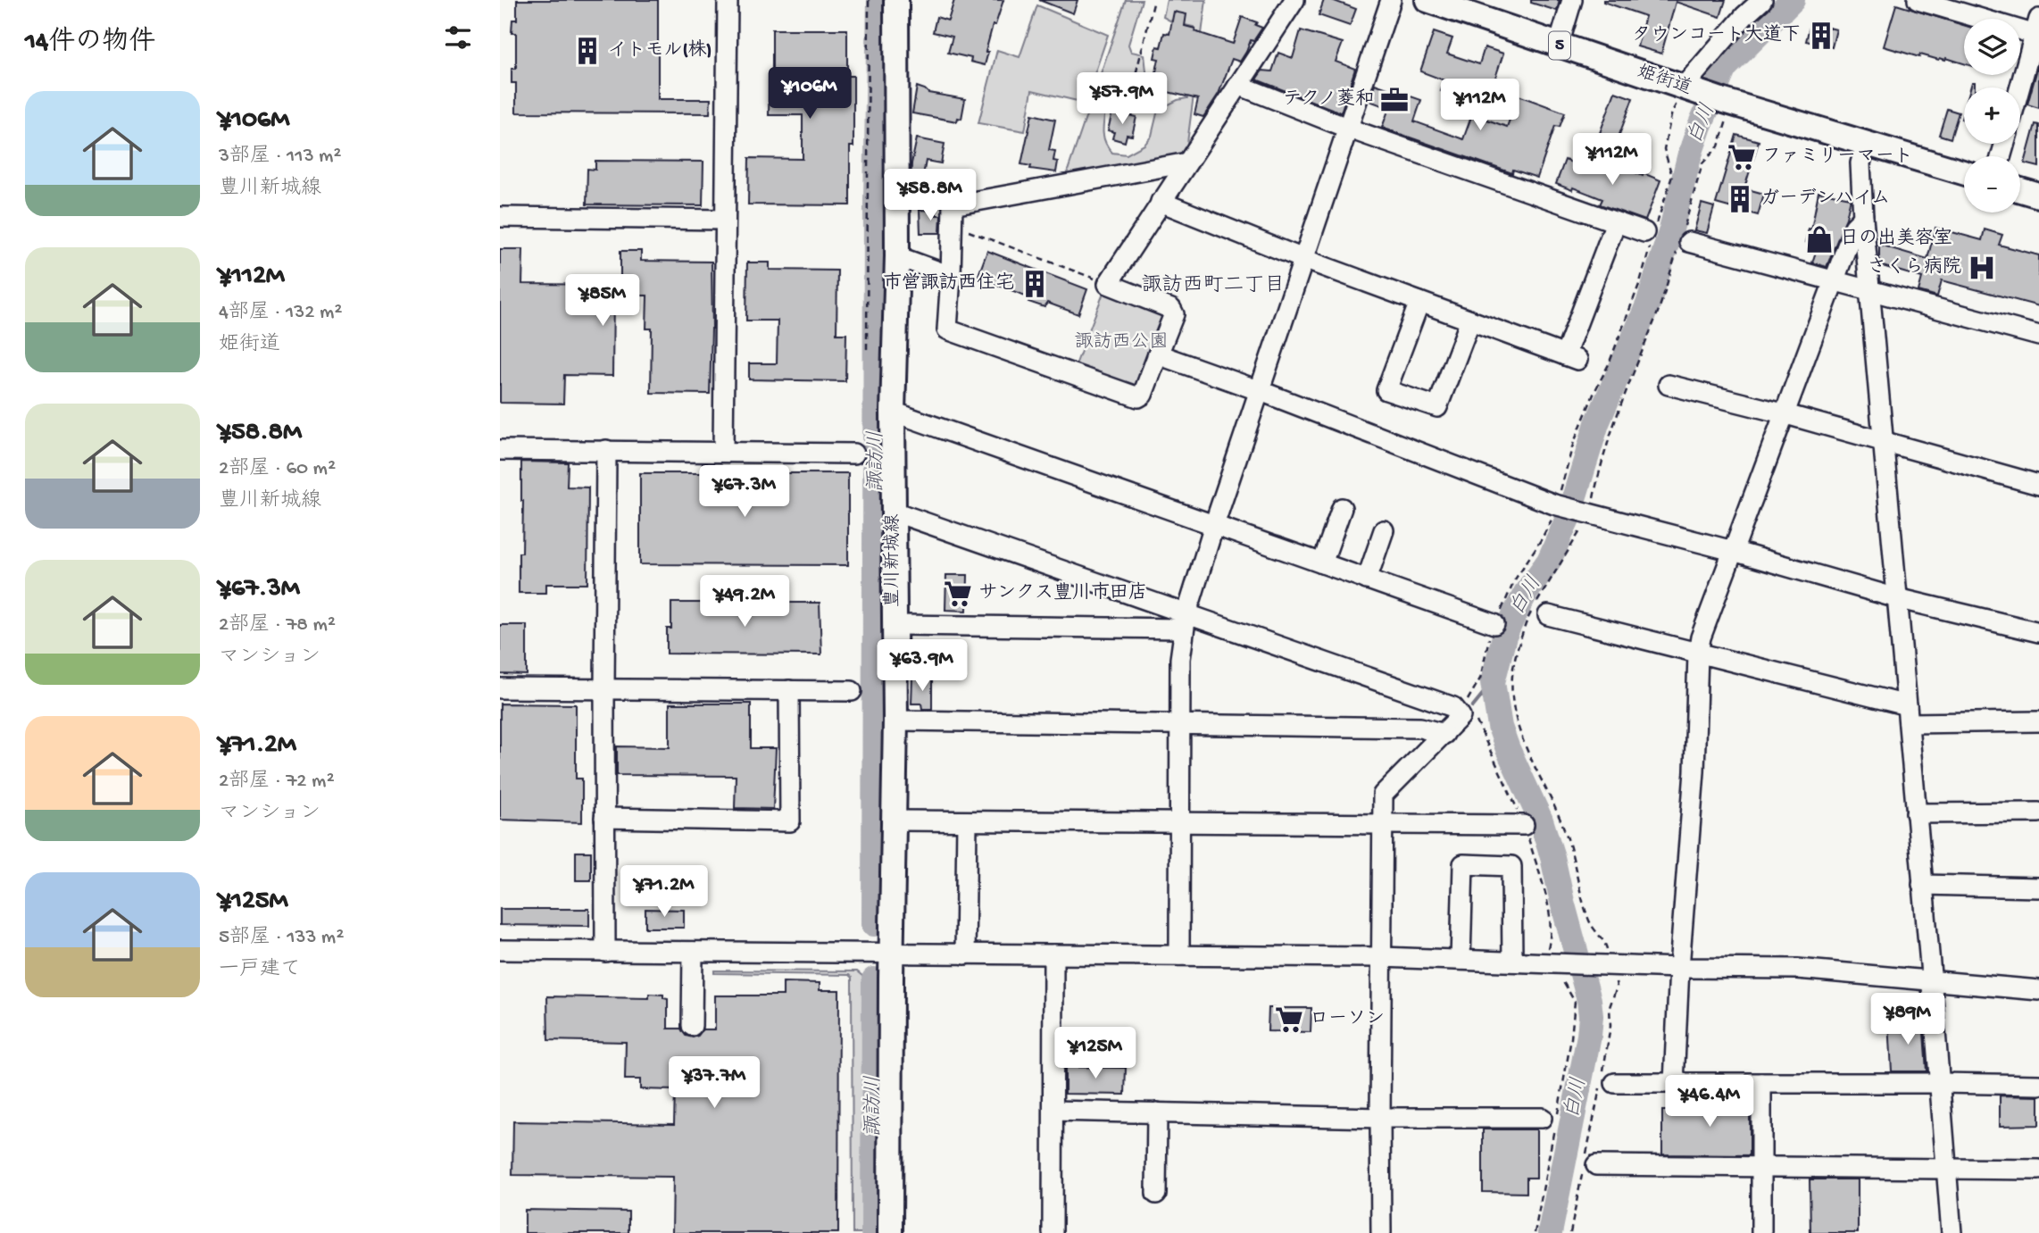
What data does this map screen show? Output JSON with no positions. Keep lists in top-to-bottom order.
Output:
{
  "streets": {
    "main road": ["5", "姫街道", "豊川新城線"]
  },
  "districts": ["諏訪西町二丁目"],
  "water": ["白川", "諏訪川"],
  "parks": ["諏訪西公園"],
  "places": {
    "building": [
      "タウンコート大道下",
      "イトモル(株)",
      "ガーデンハイム",
      "市営諏訪西住宅"
    ],
    "office": ["テクノ菱和"],
    "supermarket": ["ファミリーマート", "サンクス豊川市田店", "ローソン"],
    "shop": ["日の出美容室"],
    "hospital": ["さくら病院"]
  },
  "page": {
    "heading": "14件の物件",
    "map_buttons": ["+", "−"],
    "price": [
      "¥106M",
      "¥57.9M",
      "¥112M",
      "¥112M",
      "¥58.8M",
      "¥85M",
      "¥67.3M",
      "¥49.2M",
      "¥63.9M",
      "¥71.2M",
      "¥89M",
      "¥125M",
      "¥37.7M",
      "¥46.4M"
    ],
    "list": [
      {
        "name": "¥106M",
        "note": "3部屋 · 113 m² · 豊川新城線"
      },
      {
        "name": "¥112M",
        "note": "4部屋 · 132 m² · 姫街道"
      },
      {
        "name": "¥58.8M",
        "note": "2部屋 · 60 m² · 豊川新城線"
      },
      {
        "name": "¥67.3M",
        "note": "2部屋 · 78 m² · マンション"
      },
      {
        "name": "¥71.2M",
        "note": "2部屋 · 72 m² · マンション"
      },
      {
        "name": "¥125M",
        "note": "5部屋 · 133 m² · 一戸建て"
      }
    ]
  }
}
